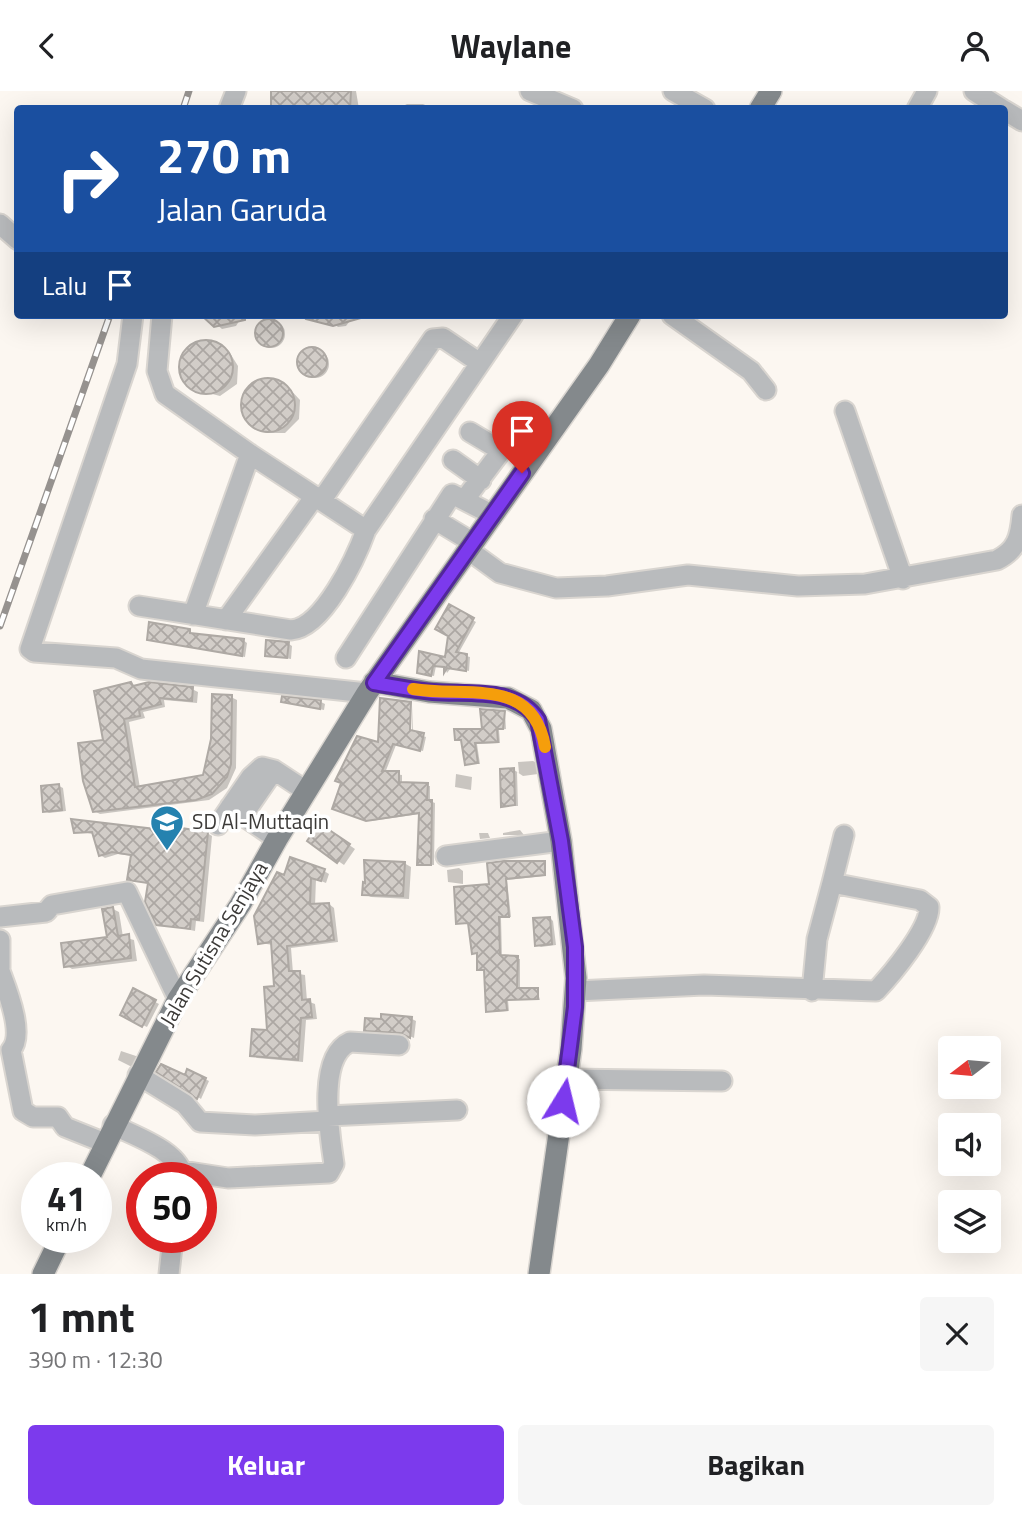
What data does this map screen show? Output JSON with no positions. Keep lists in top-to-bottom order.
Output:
{
  "streets": {
    "main road": ["Jalan Sutisna Senjaya"]
  },
  "places": {
    "school or university": ["SD Al-Muttaqin"]
  },
  "north": "left",
  "page": {
    "header": "Waylane",
    "turn": ["270 m", "Jalan Garuda"],
    "then": "Lalu",
    "speed": "41 km/h",
    "limit": "50",
    "heading": ["1 mnt", "390 m · 12:30"],
    "buttons": ["Keluar", "Bagikan"]
  }
}
